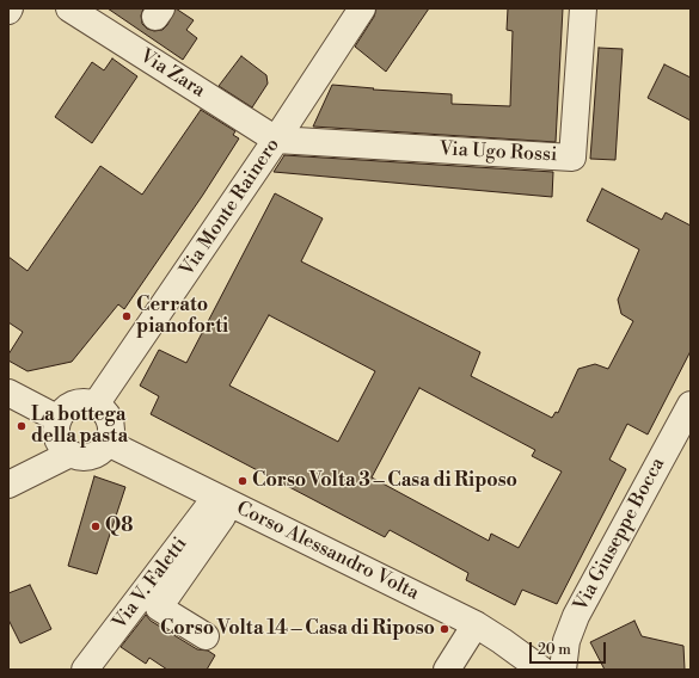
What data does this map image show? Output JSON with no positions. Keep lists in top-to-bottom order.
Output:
{
  "streets": {
    "street": [
      "Via Zara",
      "Via Ugo Rossi",
      "Via Monte Rainero",
      "Via Giuseppe Bocca",
      "Corso Alessandro Volta",
      "Via V. Faletti"
    ]
  },
  "crossings": [
    ["Via Zara", "Via Ugo Rossi"],
    ["Via Zara", "Via Monte Rainero"],
    ["Via Ugo Rossi", "Via Monte Rainero"],
    ["Via Monte Rainero", "Corso Alessandro Volta"],
    ["Corso Alessandro Volta", "Via V. Faletti"]
  ],
  "places": [
    "Cerrato pianoforti",
    "La bottega della pasta",
    "Corso Volta 3 – Casa di Riposo",
    "Q8",
    "Corso Volta 14 – Casa di Riposo"
  ],
  "scale_bar": "20 m"
}
